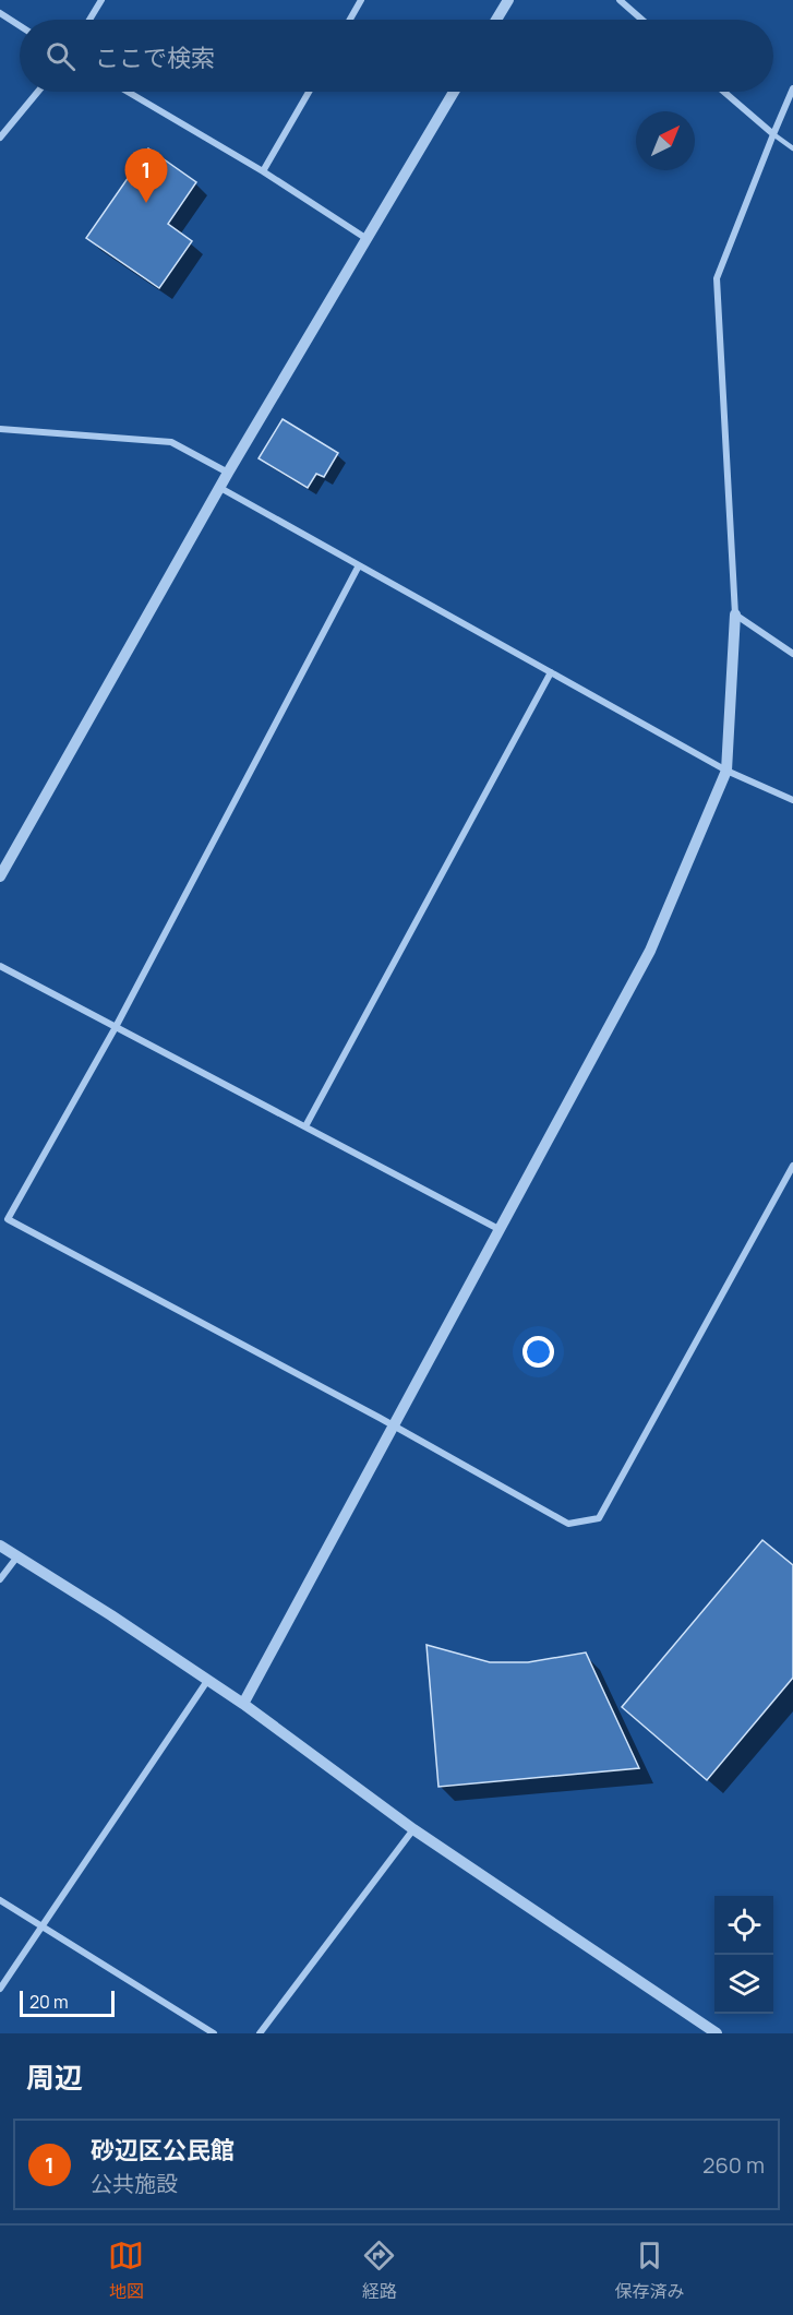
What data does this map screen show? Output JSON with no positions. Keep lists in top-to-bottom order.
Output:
{
  "scale_bar": "20 m",
  "north": "top right",
  "page": {
    "search": "ここで検索",
    "pins": "1",
    "scale": "20 m",
    "heading": "周辺",
    "list": [
      {
        "mark": "1",
        "name": "砂辺区公民館",
        "note": "公共施設",
        "value": "260 m"
      }
    ],
    "nav": ["地図", "経路", "保存済み"]
  }
}
